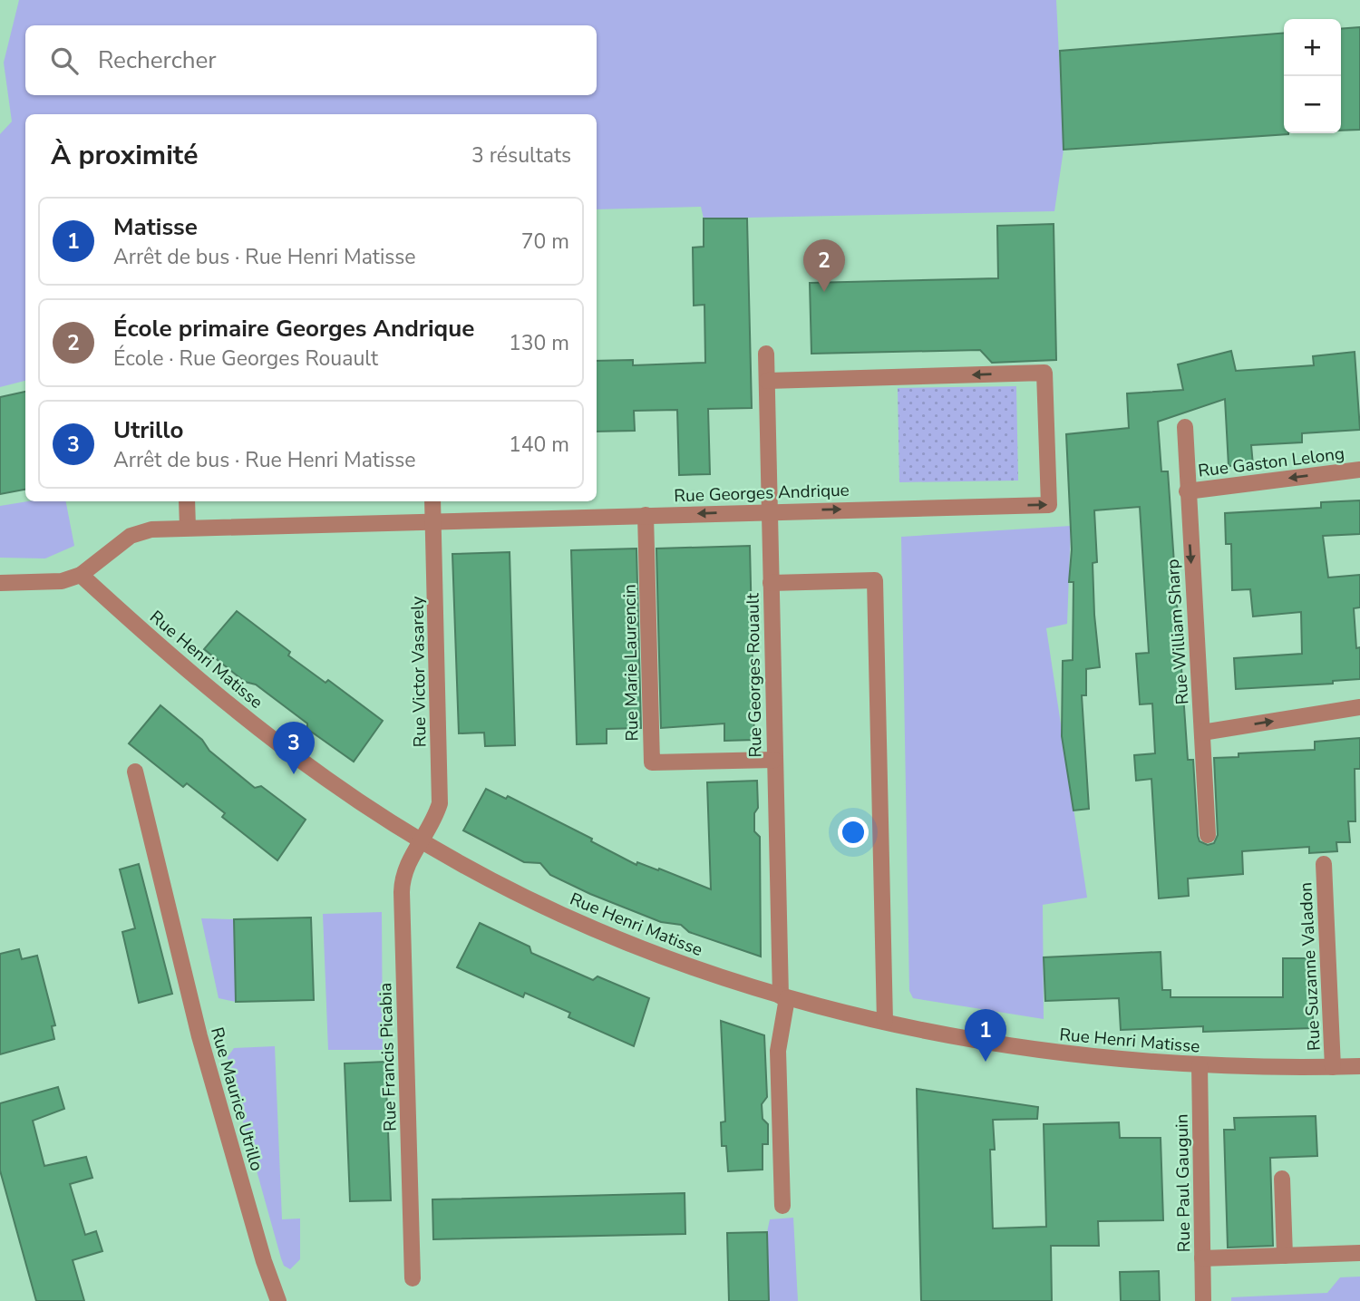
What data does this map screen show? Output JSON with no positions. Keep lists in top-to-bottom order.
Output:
{
  "streets": {
    "street": [
      "Rue Gaston Lelong",
      "Rue Georges Andrique",
      "Rue William Sharp",
      "Rue Henri Matisse",
      "Rue Marie Laurencin",
      "Rue Victor Vasarely",
      "Rue Georges Rouault",
      "Rue Suzanne Valadon",
      "Rue Francis Picabia",
      "Rue Maurice Utrillo",
      "Rue Paul Gauguin"
    ]
  },
  "crossings": [
    ["Rue Gaston Lelong", "Rue William Sharp"],
    ["Rue Georges Andrique", "Rue Henri Matisse"],
    ["Rue Georges Andrique", "Rue Marie Laurencin"],
    ["Rue Georges Andrique", "Rue Victor Vasarely"],
    ["Rue Georges Andrique", "Rue Georges Rouault"],
    ["Rue Henri Matisse", "Rue Victor Vasarely"],
    ["Rue Henri Matisse", "Rue Georges Rouault"],
    ["Rue Henri Matisse", "Rue Suzanne Valadon"],
    ["Rue Henri Matisse", "Rue Francis Picabia"],
    ["Rue Henri Matisse", "Rue Paul Gauguin"],
    ["Rue Marie Laurencin", "Rue Georges Rouault"],
    ["Rue Victor Vasarely", "Rue Francis Picabia"]
  ],
  "one_way": ["Rue Gaston Lelong", "Rue William Sharp"],
  "page": {
    "map_buttons": ["+", "−"],
    "search": "Rechercher",
    "heading": ["À proximité", "3 résultats"],
    "list": [
      {
        "mark": "1",
        "name": "Matisse",
        "note": "Arrêt de bus · Rue Henri Matisse",
        "value": "70 m"
      },
      {
        "mark": "2",
        "name": "École primaire Georges Andrique",
        "note": "École · Rue Georges Rouault",
        "value": "130 m"
      },
      {
        "mark": "3",
        "name": "Utrillo",
        "note": "Arrêt de bus · Rue Henri Matisse",
        "value": "140 m"
      }
    ],
    "pins": ["2", "3", "1"]
  }
}
